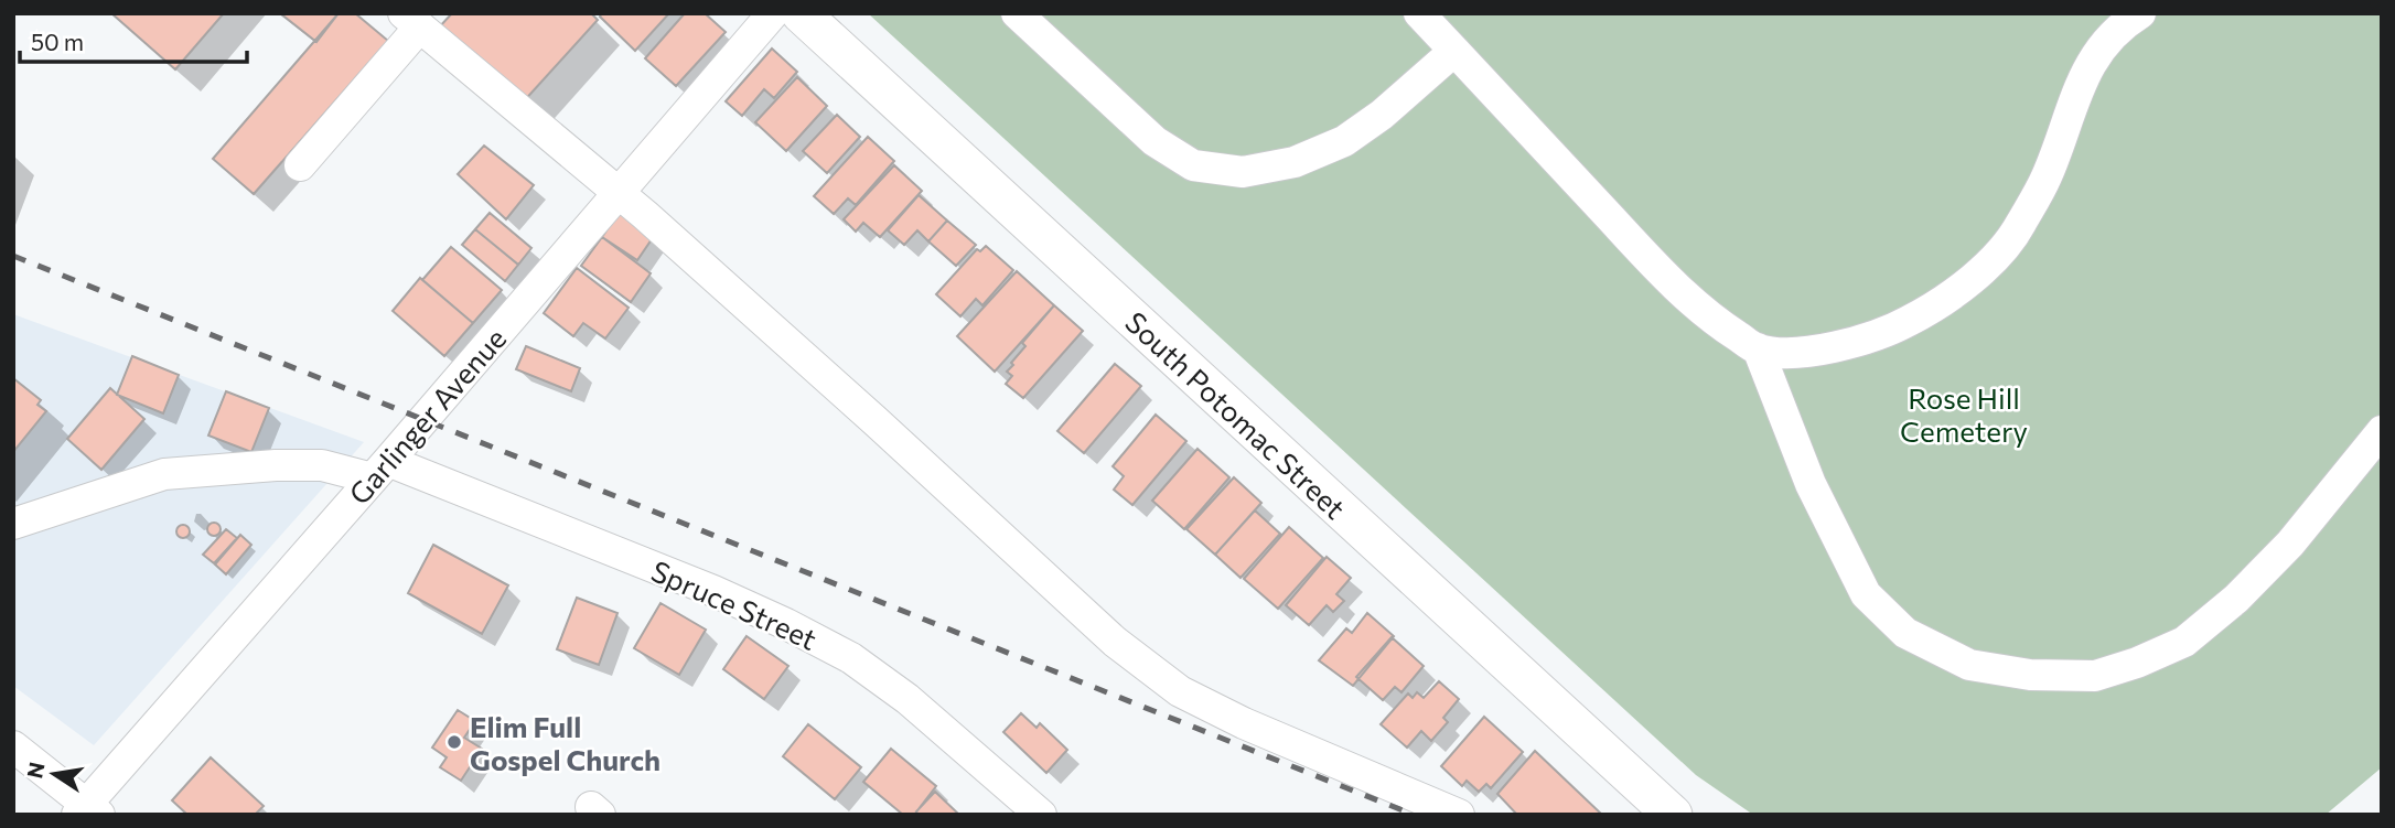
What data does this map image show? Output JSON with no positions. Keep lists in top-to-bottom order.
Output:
{
  "streets": {
    "main road": ["South Potomac Street"],
    "street": ["Garlinger Avenue", "Spruce Street"]
  },
  "crossings": [
    ["Garlinger Avenue", "Spruce Street"]
  ],
  "parks": ["Rose Hill Cemetery"],
  "places": ["Elim Full Gospel Church"],
  "scale_bar": "50 m",
  "north": "left"
}
